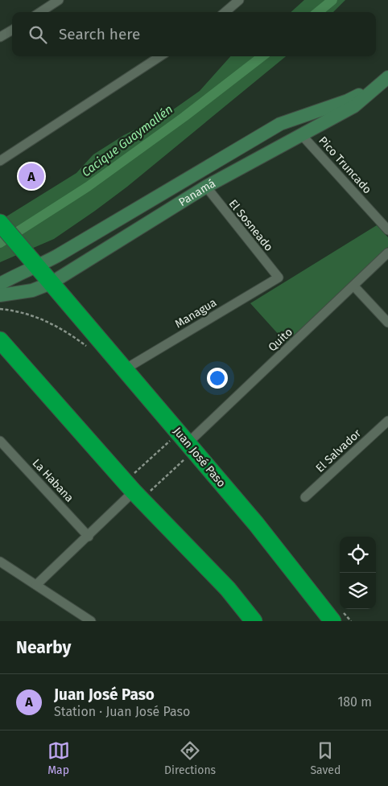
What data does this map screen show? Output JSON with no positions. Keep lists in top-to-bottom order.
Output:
{
  "streets": {
    "highway": ["Juan José Paso"],
    "street": [
      "Pico Truncado",
      "Panamá",
      "El Sosneado",
      "Managua",
      "Quito",
      "El Salvador",
      "La Habana"
    ]
  },
  "crossings": [
    ["Pico Truncado", "Panamá"],
    ["Panamá", "El Sosneado"],
    ["Panamá", "Juan José Paso"],
    ["El Sosneado", "Managua"],
    ["Managua", "Juan José Paso"],
    ["Quito", "Juan José Paso"]
  ],
  "water": ["Cacique Guaymallén"],
  "page": {
    "search": "Search here",
    "pins": "A",
    "heading": "Nearby",
    "list": [
      {
        "mark": "A",
        "name": "Juan José Paso",
        "note": "Station · Juan José Paso",
        "value": "180 m"
      }
    ],
    "nav": ["Map", "Directions", "Saved"]
  }
}
